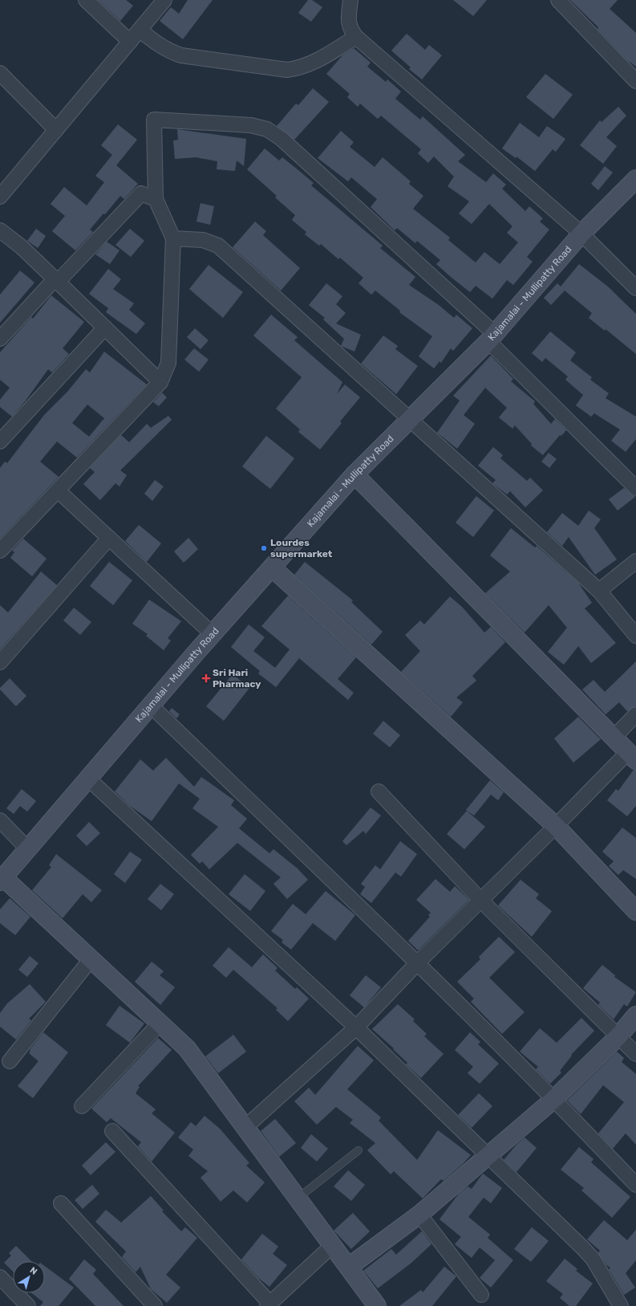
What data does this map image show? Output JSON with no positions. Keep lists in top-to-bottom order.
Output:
{
  "streets": {
    "street": ["Kajamalai - Mullipatty Road"]
  },
  "places": {
    "other": ["Lourdes supermarket"],
    "health": ["Sri Hari Pharmacy"]
  },
  "north": "top right"
}
